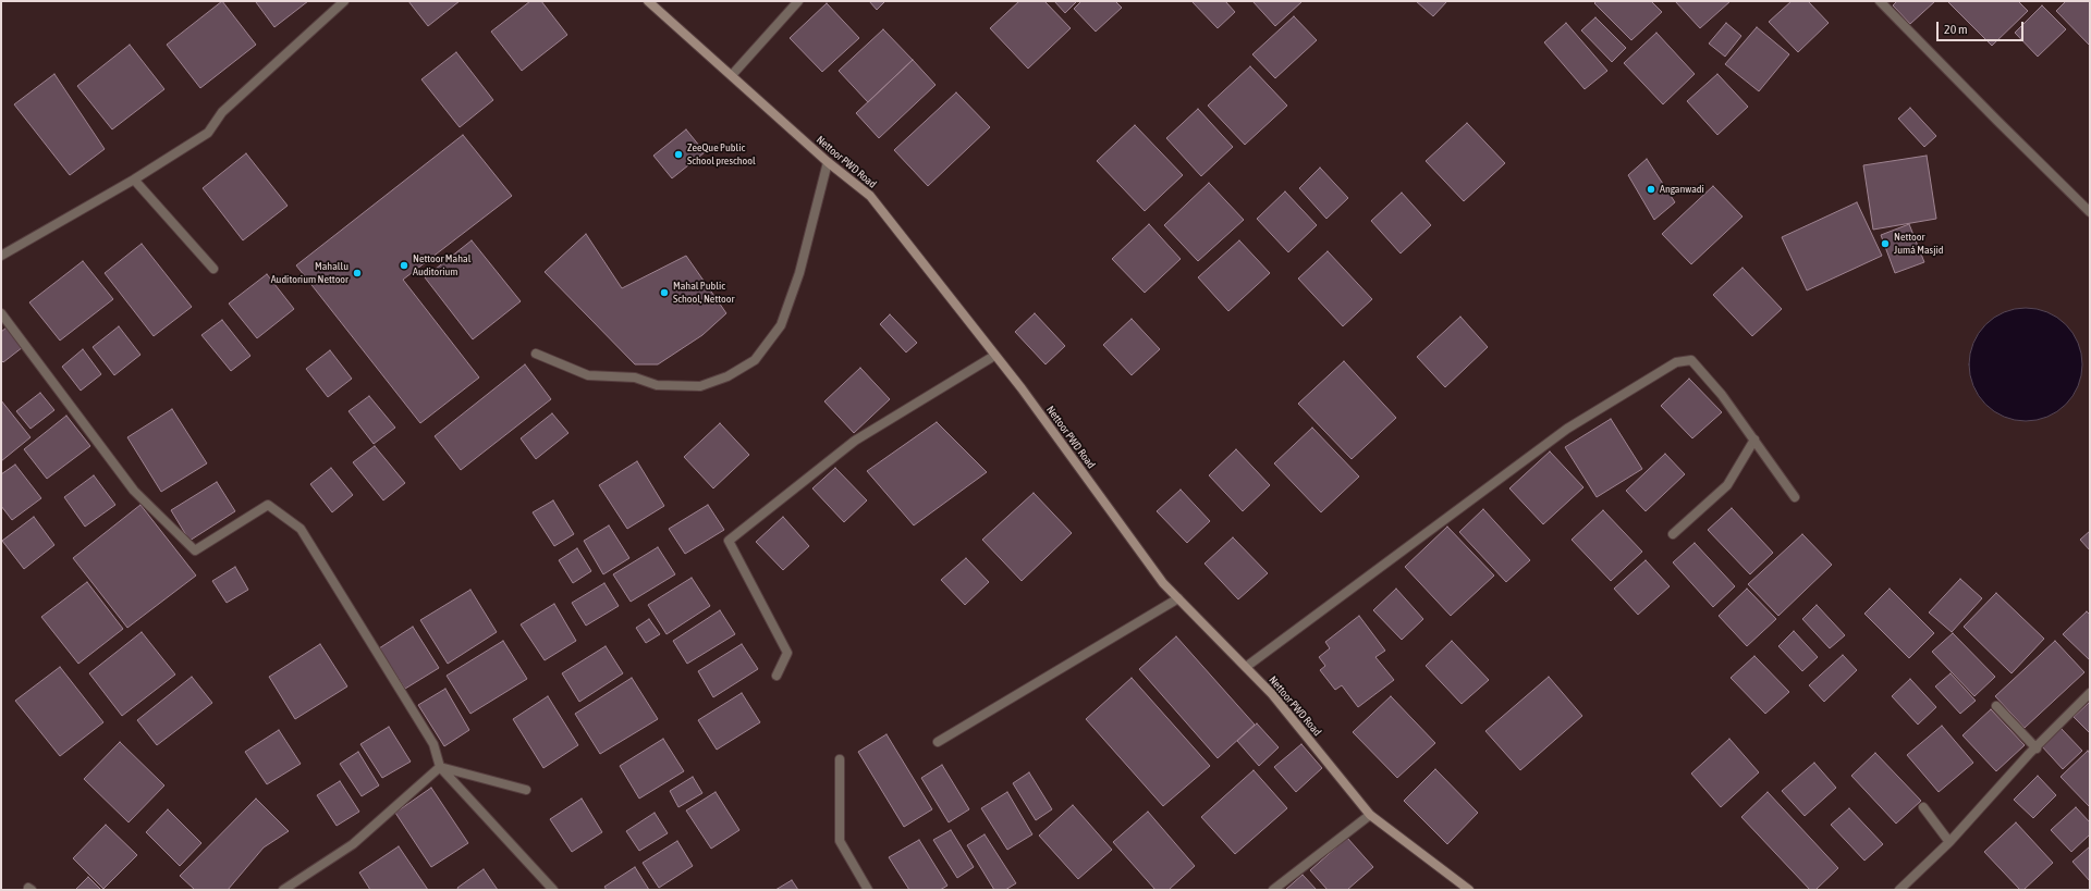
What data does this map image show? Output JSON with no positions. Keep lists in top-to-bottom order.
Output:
{
  "streets": {
    "street": ["Nettoor PWD Road"]
  },
  "places": [
    "ZeeQue Public School preschool",
    "Anganwadi",
    "Nettoor Jumá Masjid",
    "Nettoor Mahal Auditorium",
    "Mahallu Auditorium Nettoor",
    "Mahal Public School, Nettoor"
  ],
  "scale_bar": "20 m"
}
